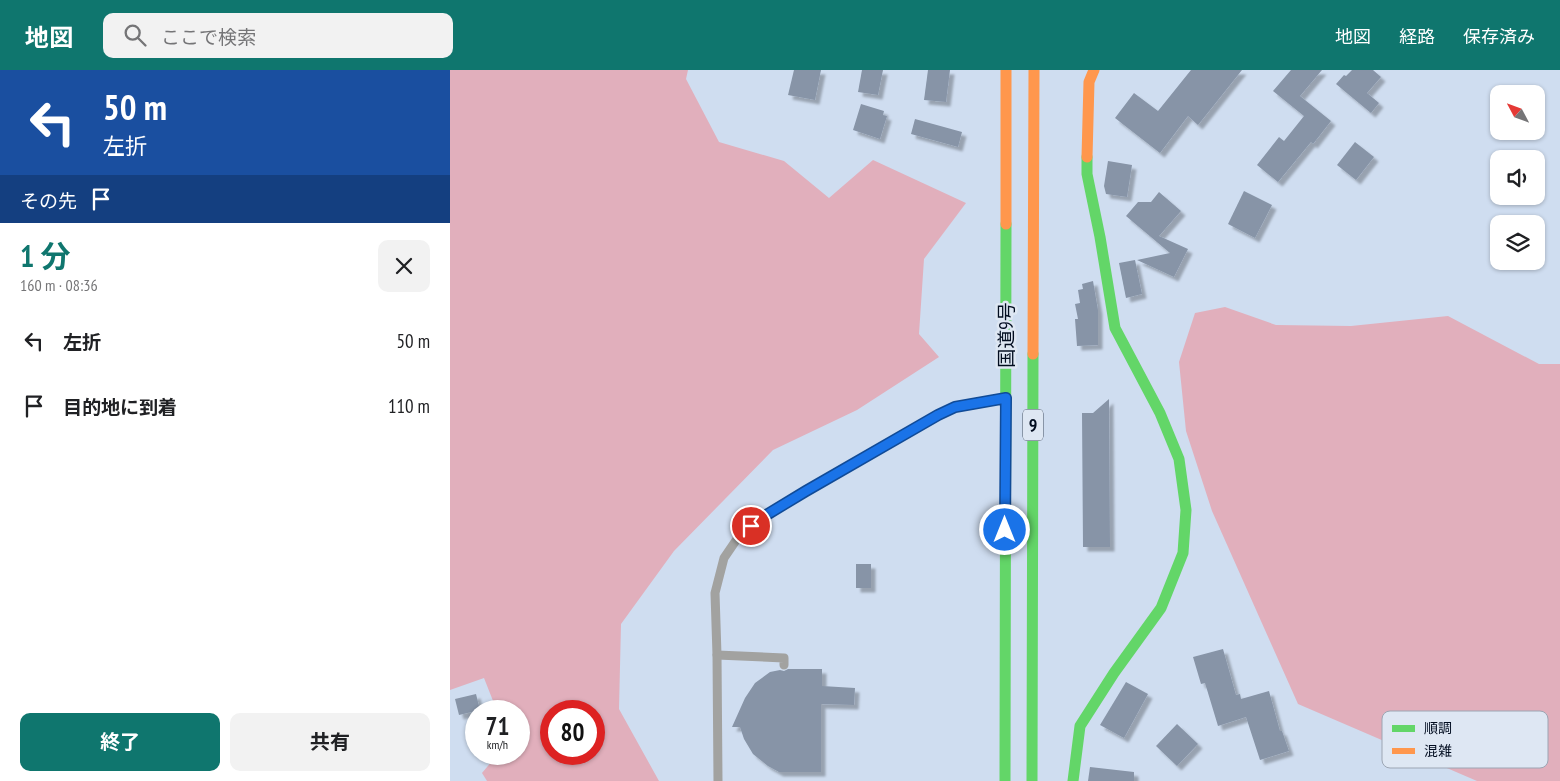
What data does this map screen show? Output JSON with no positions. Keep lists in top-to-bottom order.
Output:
{
  "streets": {
    "main road": ["国道9号", "9"]
  },
  "legend": ["順調", "混雑"],
  "north": "top left",
  "page": {
    "header": "地図",
    "search": "ここで検索",
    "nav": ["地図", "経路", "保存済み"],
    "turn": ["50 m", "左折"],
    "then": "その先",
    "heading": ["1 分", "160 m · 08:36"],
    "list": [
      {
        "name": "左折",
        "value": "50 m"
      },
      {
        "name": "目的地に到着",
        "value": "110 m"
      }
    ],
    "speed": "71 km/h",
    "limit": "80",
    "buttons": ["終了", "共有"]
  }
}
